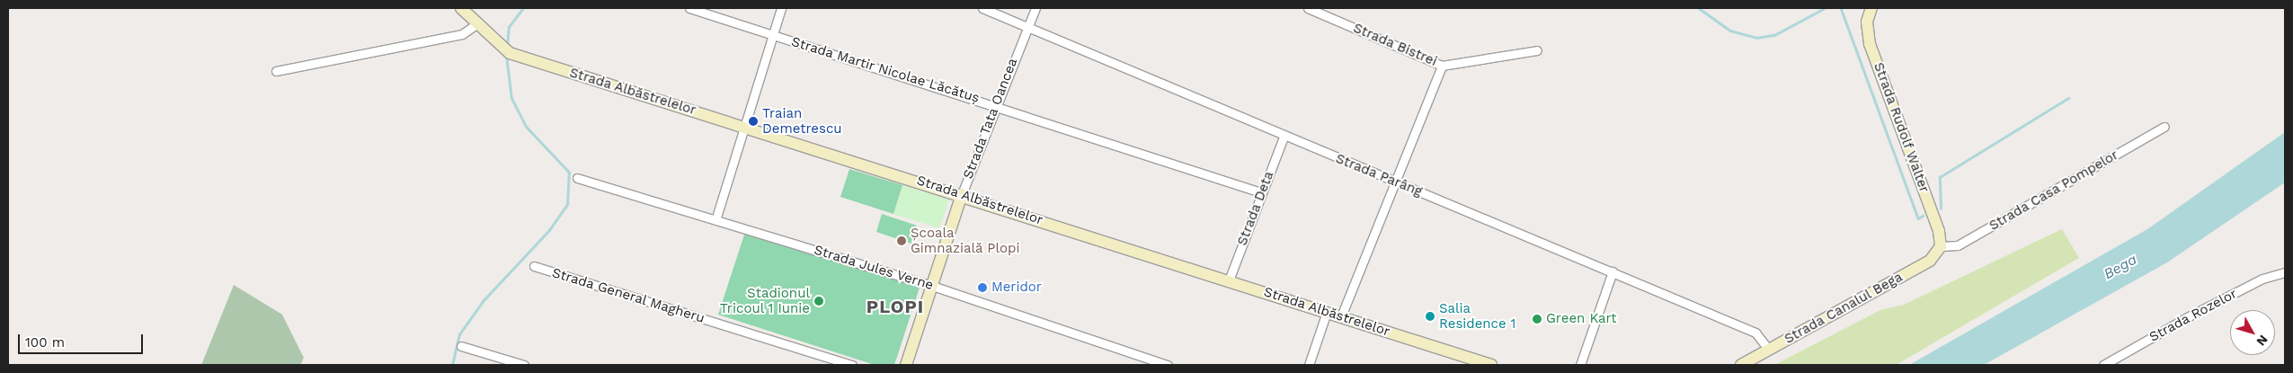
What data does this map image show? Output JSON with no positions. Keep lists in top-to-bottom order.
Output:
{
  "streets": {
    "street": [
      "Strada Bistrei",
      "Strada Martir Nicolae Lăcătuș",
      "Strada Albăstrelelor",
      "Strada Tata Oancea",
      "Strada Rudolf Walter",
      "Strada Parâng",
      "Strada Casa Pompelor",
      "Strada Deta",
      "Strada Jules Verne",
      "Strada General Magheru",
      "Strada Canalul Bega",
      "Strada Rozelor"
    ]
  },
  "crossings": [
    ["Strada Martir Nicolae Lăcătuș", "Strada Tata Oancea"],
    ["Strada Martir Nicolae Lăcătuș", "Strada Deta"],
    ["Strada Albăstrelelor", "Strada Tata Oancea"],
    ["Strada Albăstrelelor", "Strada Deta"],
    ["Strada Tata Oancea", "Strada Parâng"],
    ["Strada Tata Oancea", "Strada Jules Verne"],
    ["Strada Rudolf Walter", "Strada Casa Pompelor"],
    ["Strada Rudolf Walter", "Strada Canalul Bega"],
    ["Strada Parâng", "Strada Deta"],
    ["Strada Parâng", "Strada Canalul Bega"],
    ["Strada Casa Pompelor", "Strada Canalul Bega"]
  ],
  "districts": ["PLOPI"],
  "water": ["Bega"],
  "places": [
    "Traian Demetrescu",
    "Școala Gimnazială Plopi",
    "Meridor",
    "Stadionul Tricoul 1 Iunie",
    "Salia Residence 1",
    "Green Kart"
  ],
  "scale_bar": "100 m",
  "north": "bottom right"
}
